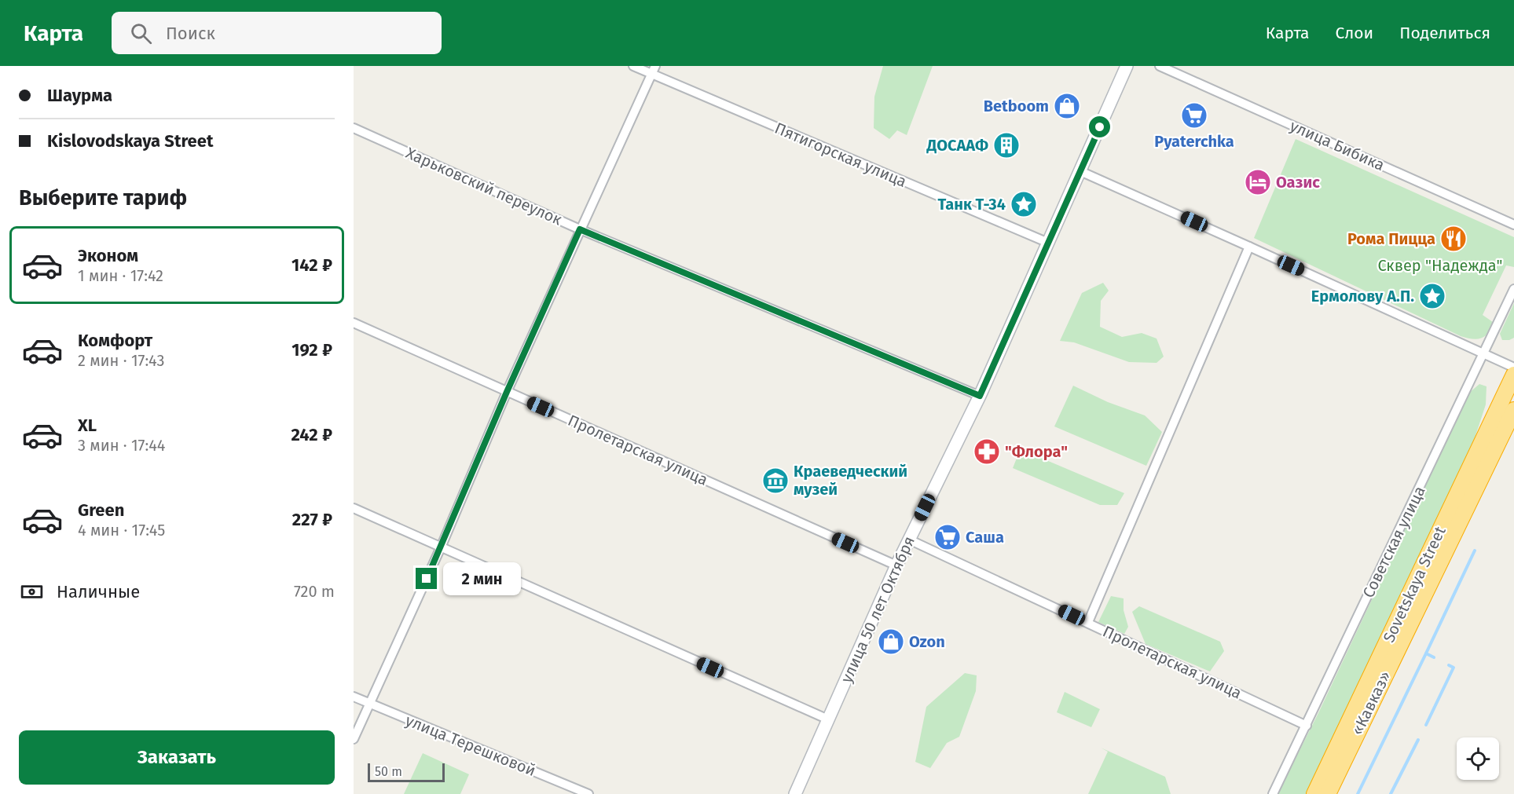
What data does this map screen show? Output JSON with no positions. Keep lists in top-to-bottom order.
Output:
{
  "streets": {
    "highway": ["Sovetskaya Street", "«Кавказ»"],
    "main road": ["улица 50 лет Октября"],
    "street": [
      "улица Бибика",
      "Пятигорская улица",
      "Харьковский переулок",
      "Пролетарская улица",
      "Советская улица",
      "улица Терешковой"
    ]
  },
  "crossings": [
    ["Пятигорская улица", "улица 50 лет Октября"],
    ["Харьковский переулок", "улица 50 лет Октября"],
    ["Пролетарская улица", "Советская улица"],
    ["Пролетарская улица", "улица 50 лет Октября"]
  ],
  "parks": ["Сквер \"Надежда\""],
  "places": {
    "shop": ["Betboom", "Ozon"],
    "supermarket": ["Pyaterchka", "Саша"],
    "building": ["ДОСААФ"],
    "hotel": ["Оазис"],
    "place": ["Танк Т-34", "Ермолову А.П."],
    "restaurant": ["Рома Пицца"],
    "pharmacy": ["\"Флора\""],
    "museum": ["Краеведческий музей"]
  },
  "scale_bar": "50 m",
  "page": {
    "header": "Карта",
    "search": "Поиск",
    "nav": ["Карта", "Слои", "Поделиться"],
    "banner": ["Шаурма", "Kislovodskaya Street"],
    "heading": "Выберите тариф",
    "list": [
      {
        "name": "Эконом",
        "note": "1 мин · 17:42",
        "value": "142 ₽"
      },
      {
        "name": "Комфорт",
        "note": "2 мин · 17:43",
        "value": "192 ₽"
      },
      {
        "name": "XL",
        "note": "3 мин · 17:44",
        "value": "242 ₽"
      },
      {
        "name": "Green",
        "note": "4 мин · 17:45",
        "value": "227 ₽"
      }
    ],
    "bubble": "2 мин",
    "pay": ["Наличные", "720 m"],
    "buttons": "Заказать",
    "scale": "50 m"
  }
}
